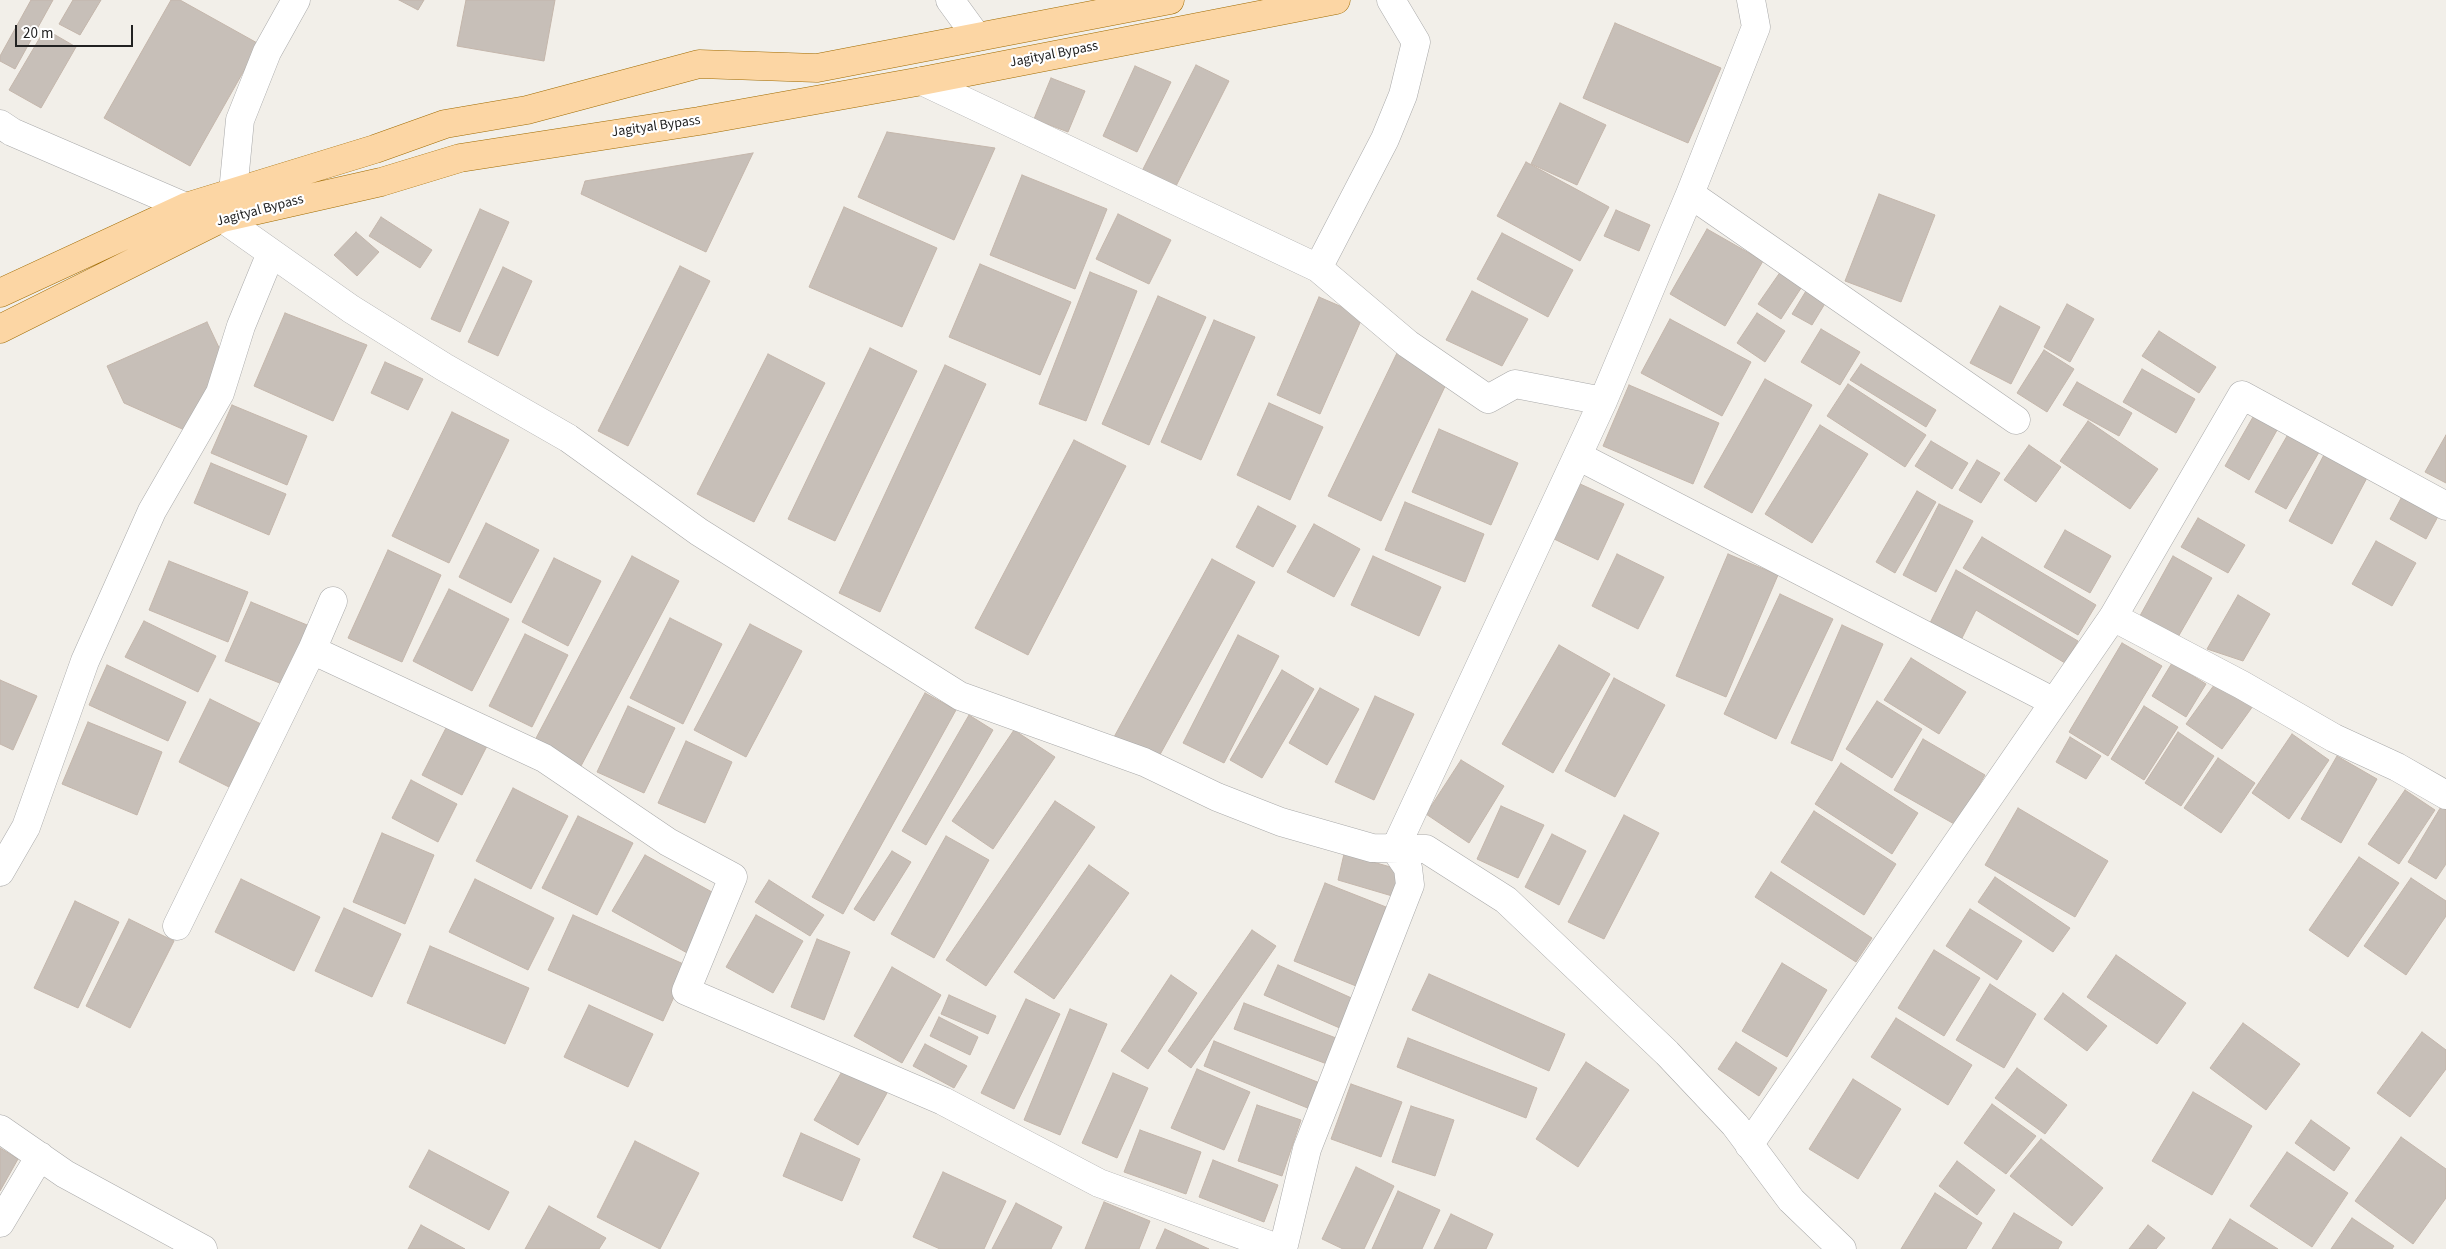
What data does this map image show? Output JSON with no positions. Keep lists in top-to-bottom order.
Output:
{
  "streets": {
    "main road": ["Jagityal Bypass"]
  },
  "scale_bar": "20 m"
}
